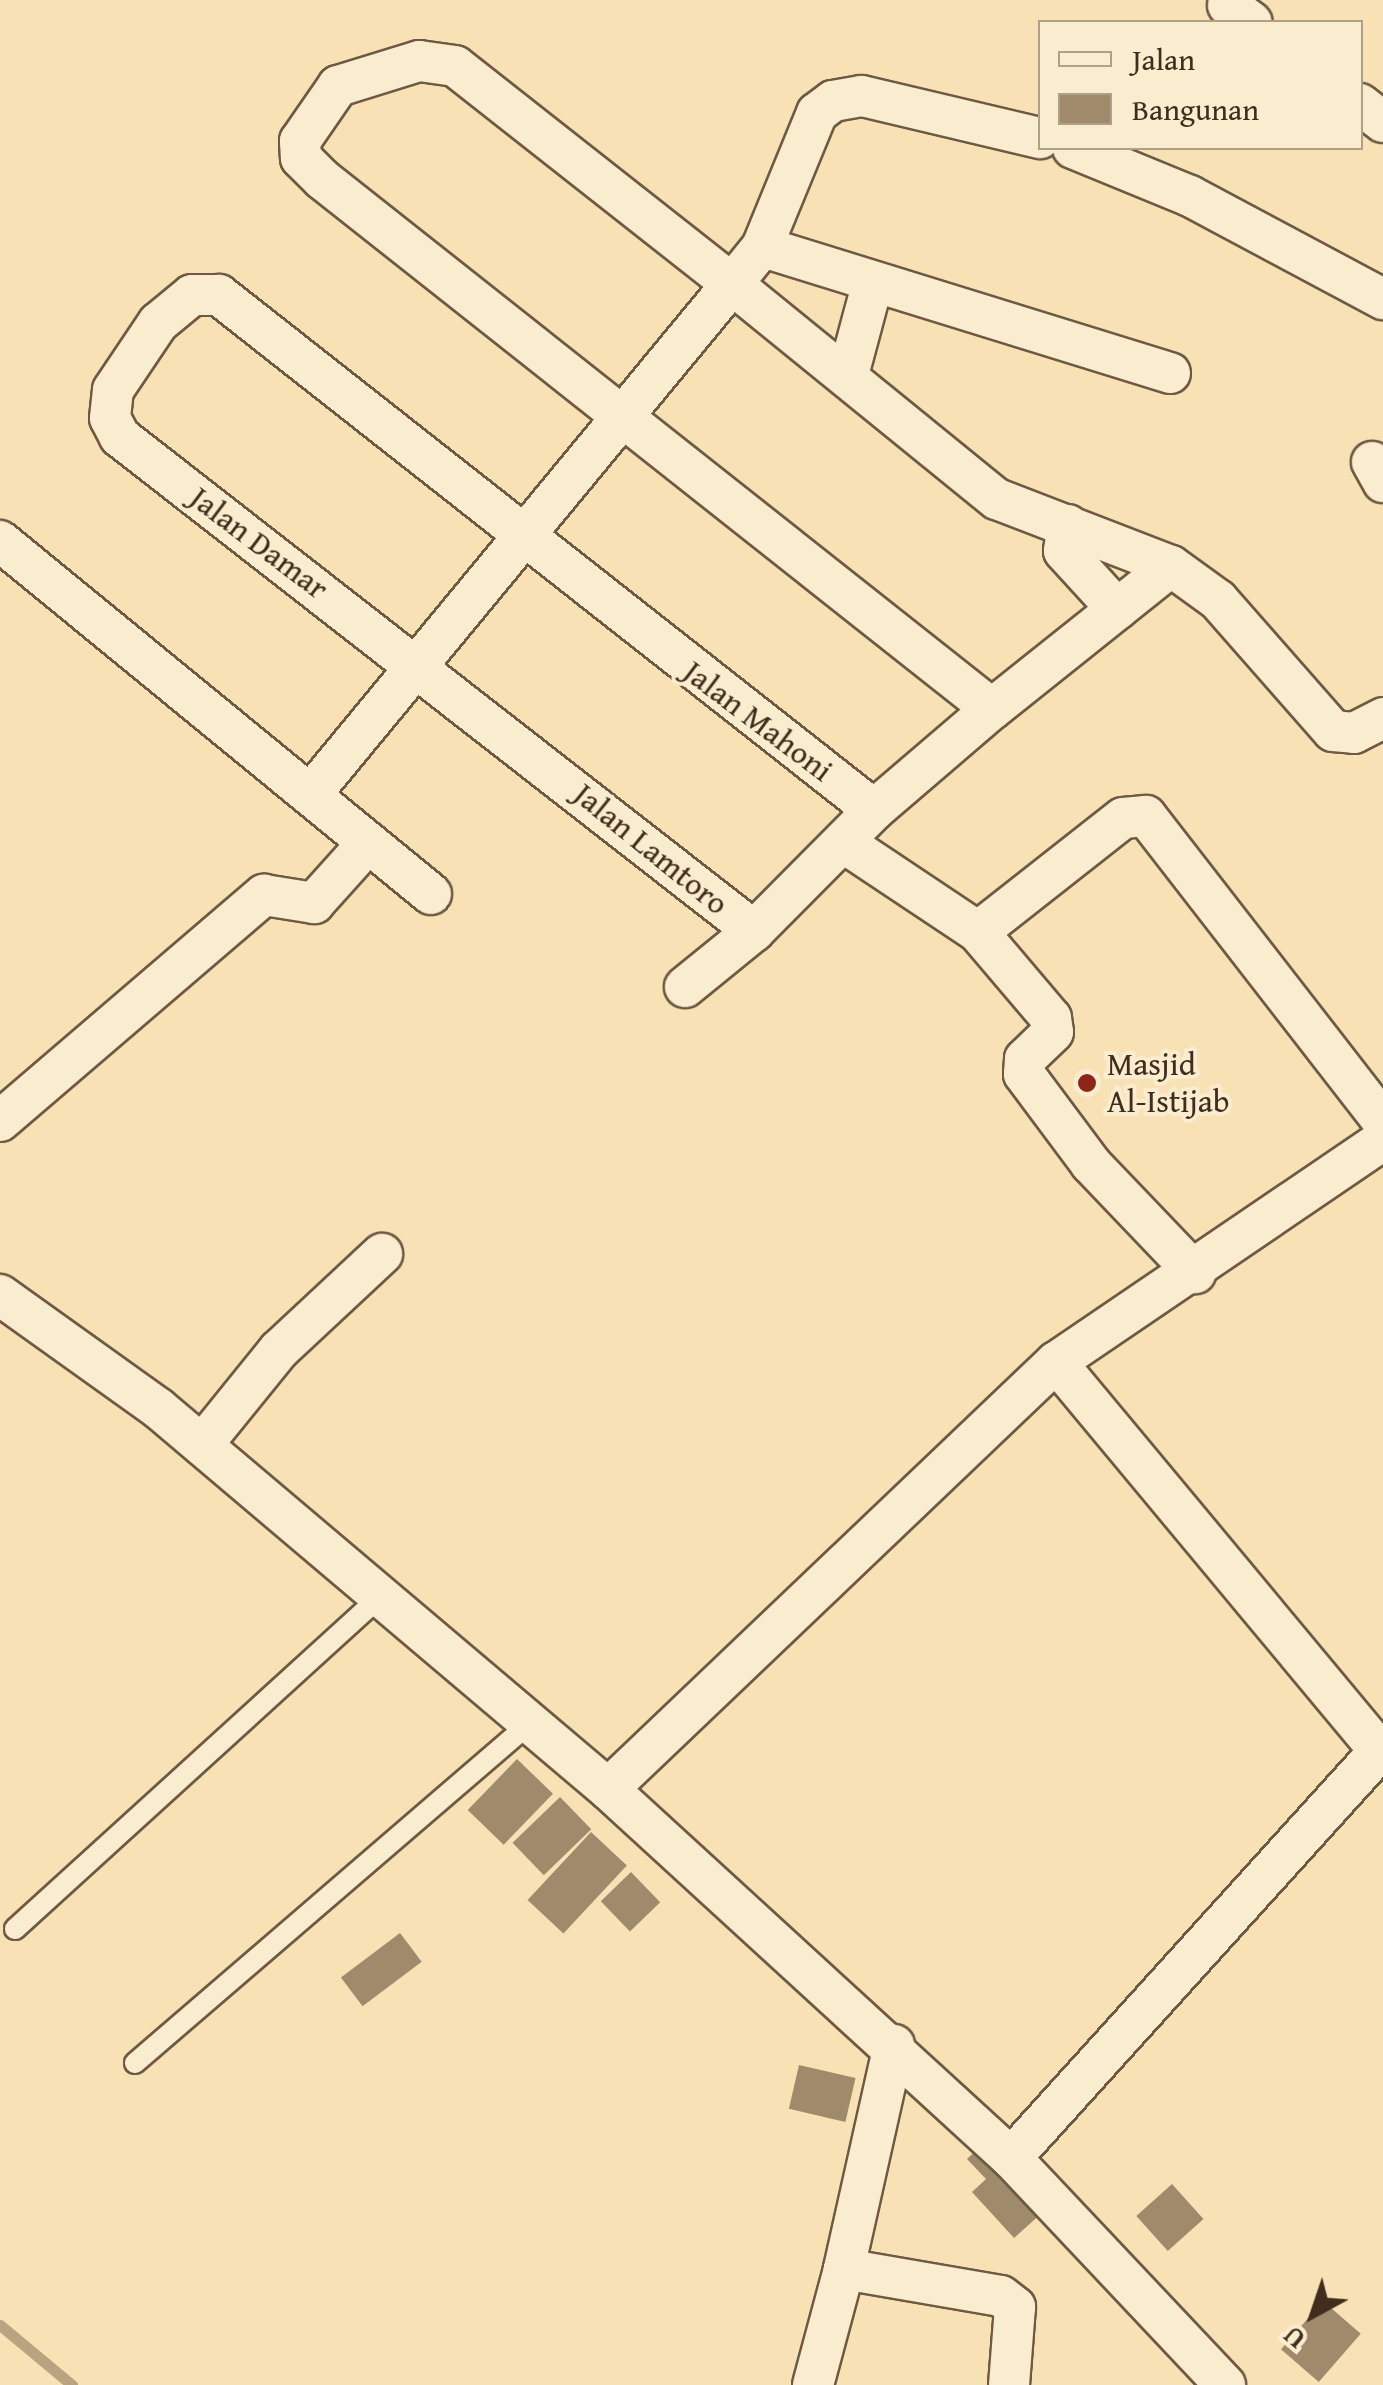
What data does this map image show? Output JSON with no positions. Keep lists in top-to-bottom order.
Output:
{
  "streets": {
    "street": ["Jalan Damar", "Jalan Mahoni", "Jalan Lamtoro"]
  },
  "crossings": [
    ["Jalan Damar", "Jalan Mahoni"],
    ["Jalan Damar", "Jalan Lamtoro"],
    ["Jalan Mahoni", "Jalan Lamtoro"]
  ],
  "places": ["Masjid Al-Istijab"],
  "legend": ["Jalan", "Bangunan"],
  "north": "bottom left"
}
